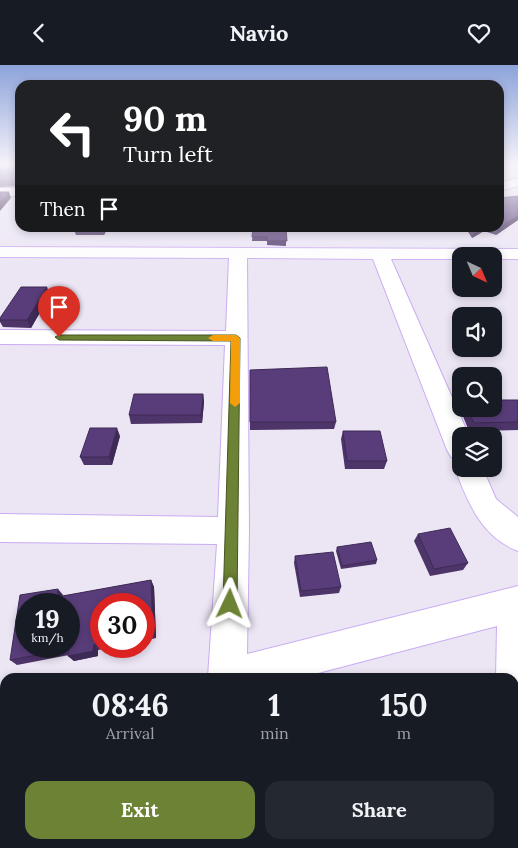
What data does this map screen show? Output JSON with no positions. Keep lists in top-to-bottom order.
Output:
{
  "north": "bottom right",
  "page": {
    "header": "Navio",
    "turn": ["90 m", "Turn left"],
    "then": "Then",
    "speed": "19 km/h",
    "limit": "30",
    "eta": [
      "08:46",
      "Arrival",
      "1",
      "min",
      "150",
      "m"
    ],
    "buttons": ["Exit", "Share"]
  }
}
